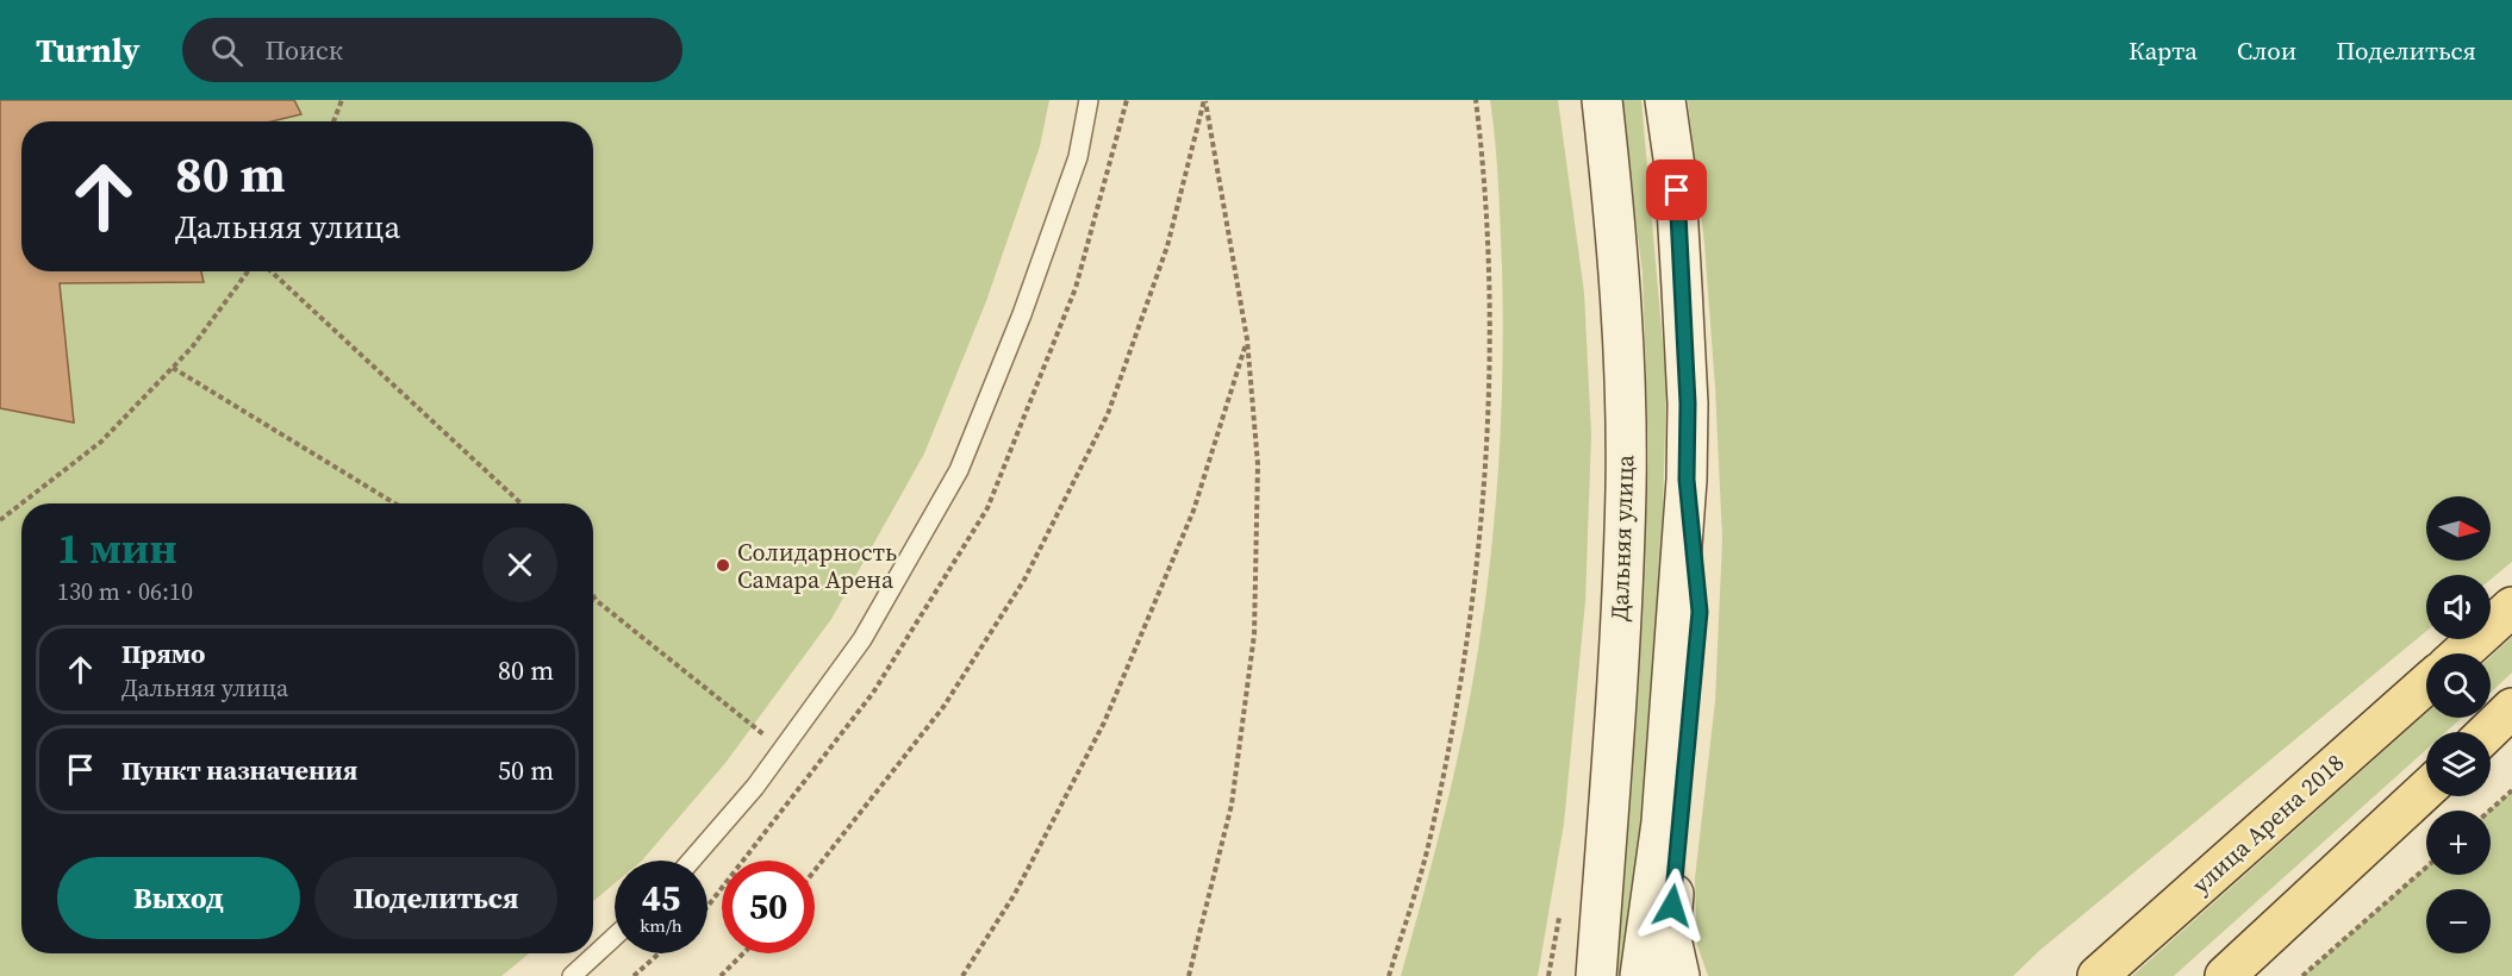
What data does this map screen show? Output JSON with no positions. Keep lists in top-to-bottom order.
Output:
{
  "streets": {
    "main road": ["Дальняя улица", "улица Арена 2018"]
  },
  "places": ["Солидарность Самара Арена"],
  "north": "right",
  "page": {
    "header": "Turnly",
    "search": "Поиск",
    "nav": ["Карта", "Слои", "Поделиться"],
    "turn": ["80 m", "Дальняя улица"],
    "map_buttons": ["+", "−"],
    "heading": ["1 мин", "130 m · 06:10"],
    "list": [
      {
        "name": "Прямо",
        "note": "Дальняя улица",
        "value": "80 m"
      },
      {
        "name": "Пункт назначения",
        "value": "50 m"
      }
    ],
    "buttons": ["Выход", "Поделиться"],
    "speed": "45 km/h",
    "limit": "50"
  }
}
